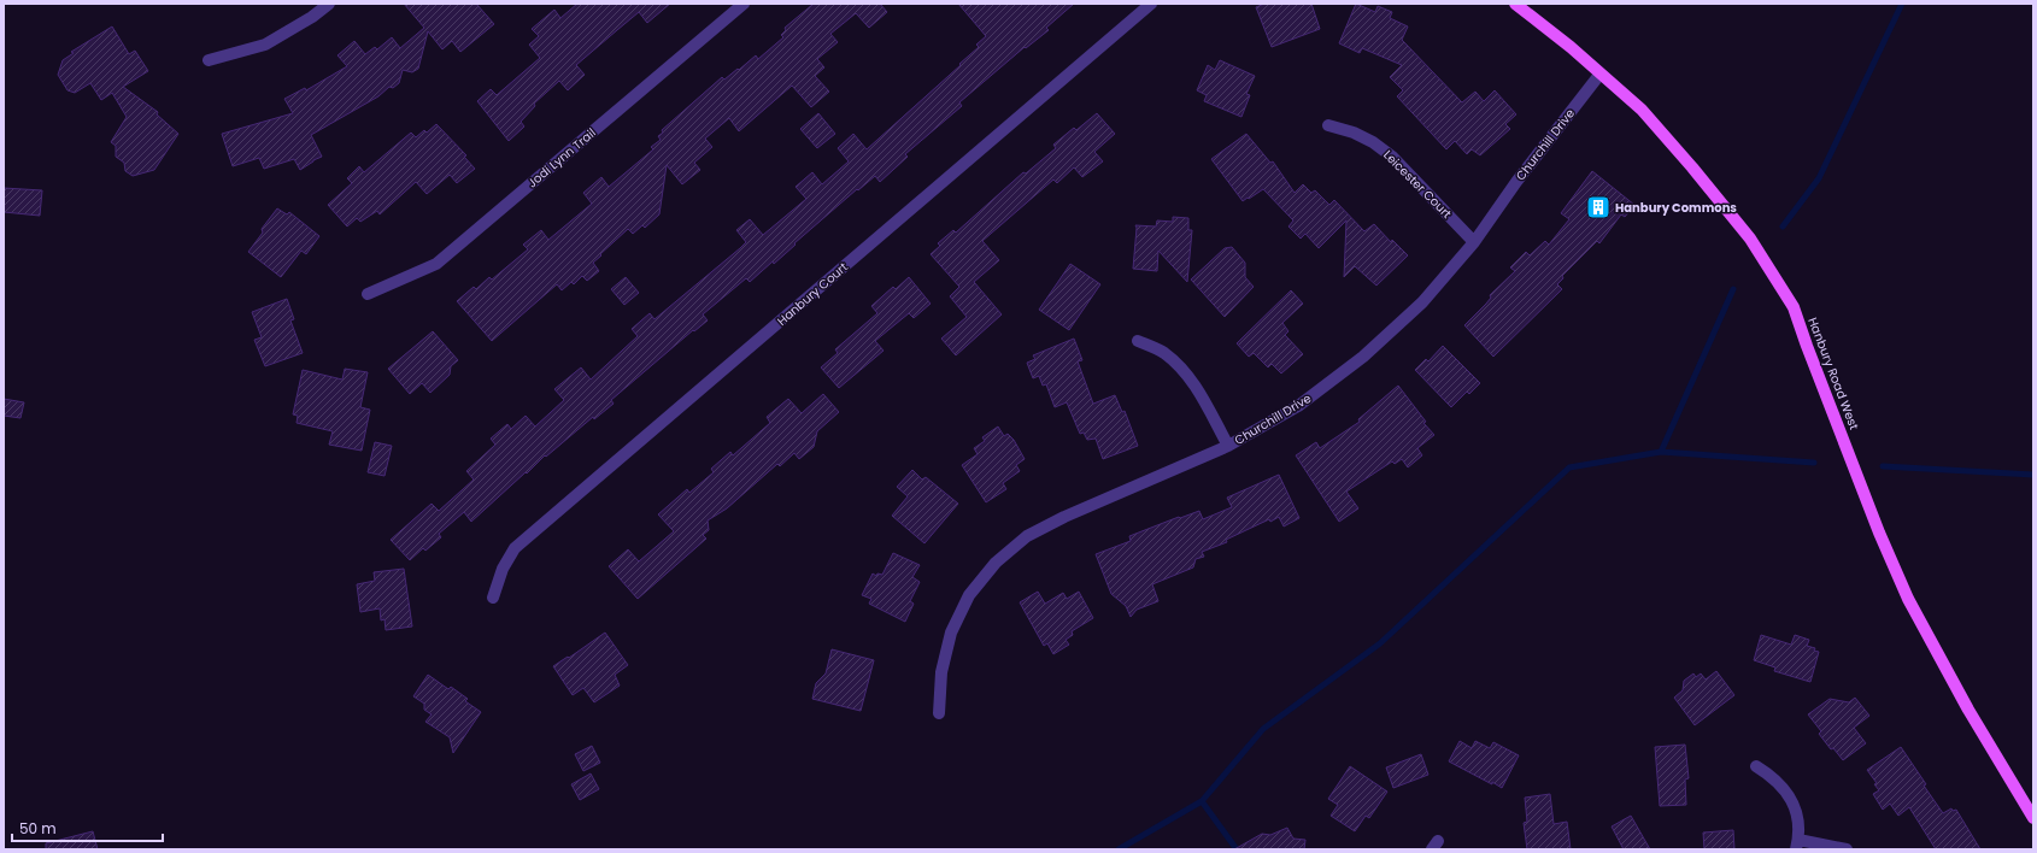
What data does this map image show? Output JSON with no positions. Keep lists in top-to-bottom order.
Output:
{
  "streets": {
    "main road": ["Hanbury Road West"],
    "street": [
      "Churchill Drive",
      "Jodi Lynn Trail",
      "Leicester Court",
      "Hanbury Court"
    ]
  },
  "crossings": [
    ["Churchill Drive", "Leicester Court"],
    ["Churchill Drive", "Hanbury Road West"]
  ],
  "places": {
    "building": ["Hanbury Commons"]
  },
  "scale_bar": "50 m"
}
